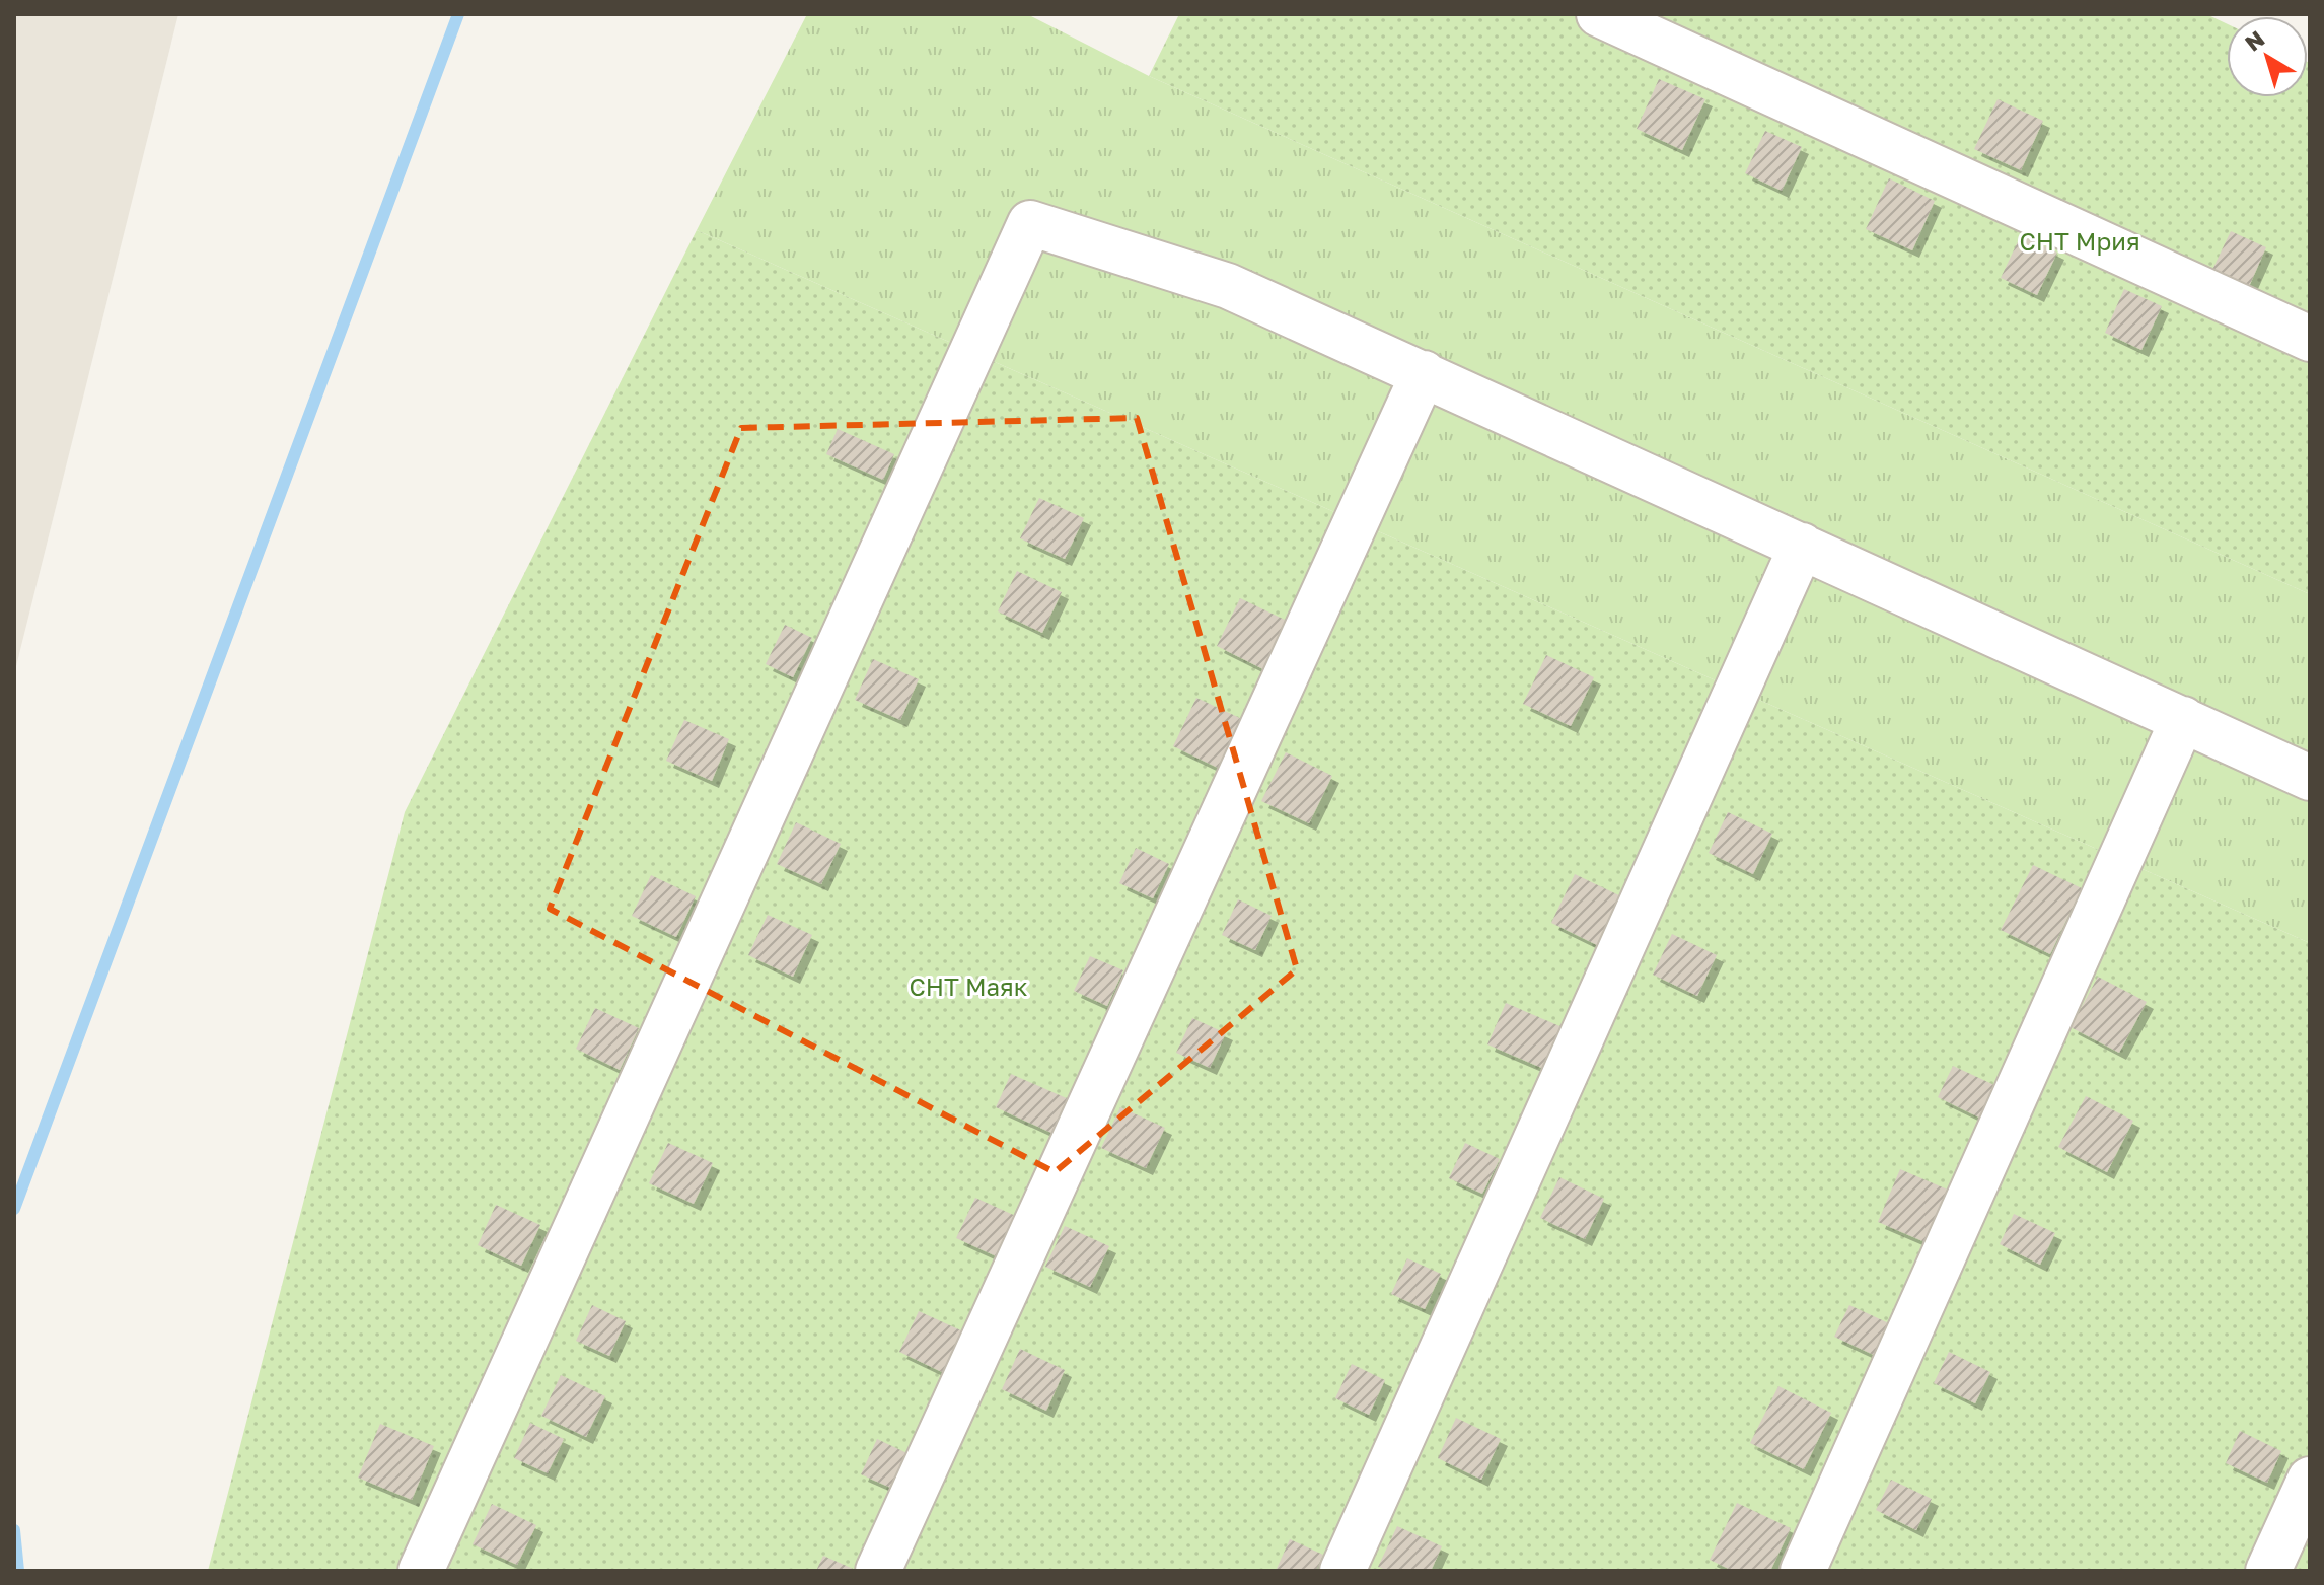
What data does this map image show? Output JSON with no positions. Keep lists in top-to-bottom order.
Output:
{
  "parks": ["СНТ Мрия", "СНТ Маяк"],
  "north": "top left"
}
